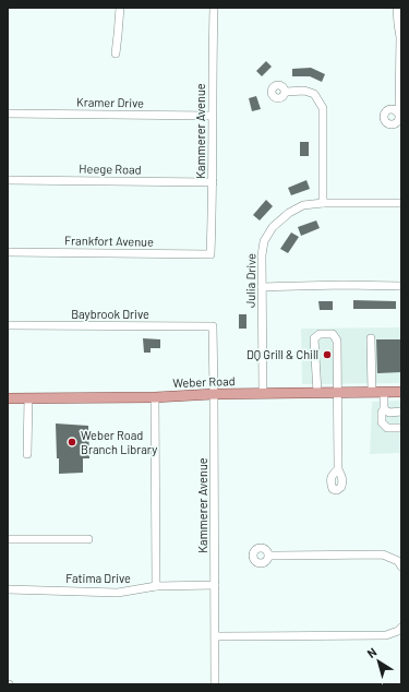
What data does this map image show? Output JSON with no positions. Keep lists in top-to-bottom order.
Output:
{
  "streets": {
    "main road": ["Weber Road"],
    "street": [
      "Kramer Drive",
      "Kammerer Avenue",
      "Heege Road",
      "Frankfort Avenue",
      "Julia Drive",
      "Baybrook Drive",
      "Fatima Drive"
    ]
  },
  "crossings": [
    ["Kramer Drive", "Kammerer Avenue"],
    ["Kammerer Avenue", "Heege Road"],
    ["Kammerer Avenue", "Frankfort Avenue"],
    ["Kammerer Avenue", "Baybrook Drive"],
    ["Kammerer Avenue", "Weber Road"],
    ["Kammerer Avenue", "Fatima Drive"],
    ["Julia Drive", "Weber Road"]
  ],
  "places": ["DQ Grill & Chill", "Weber Road Branch Library"],
  "north": "top left"
}
